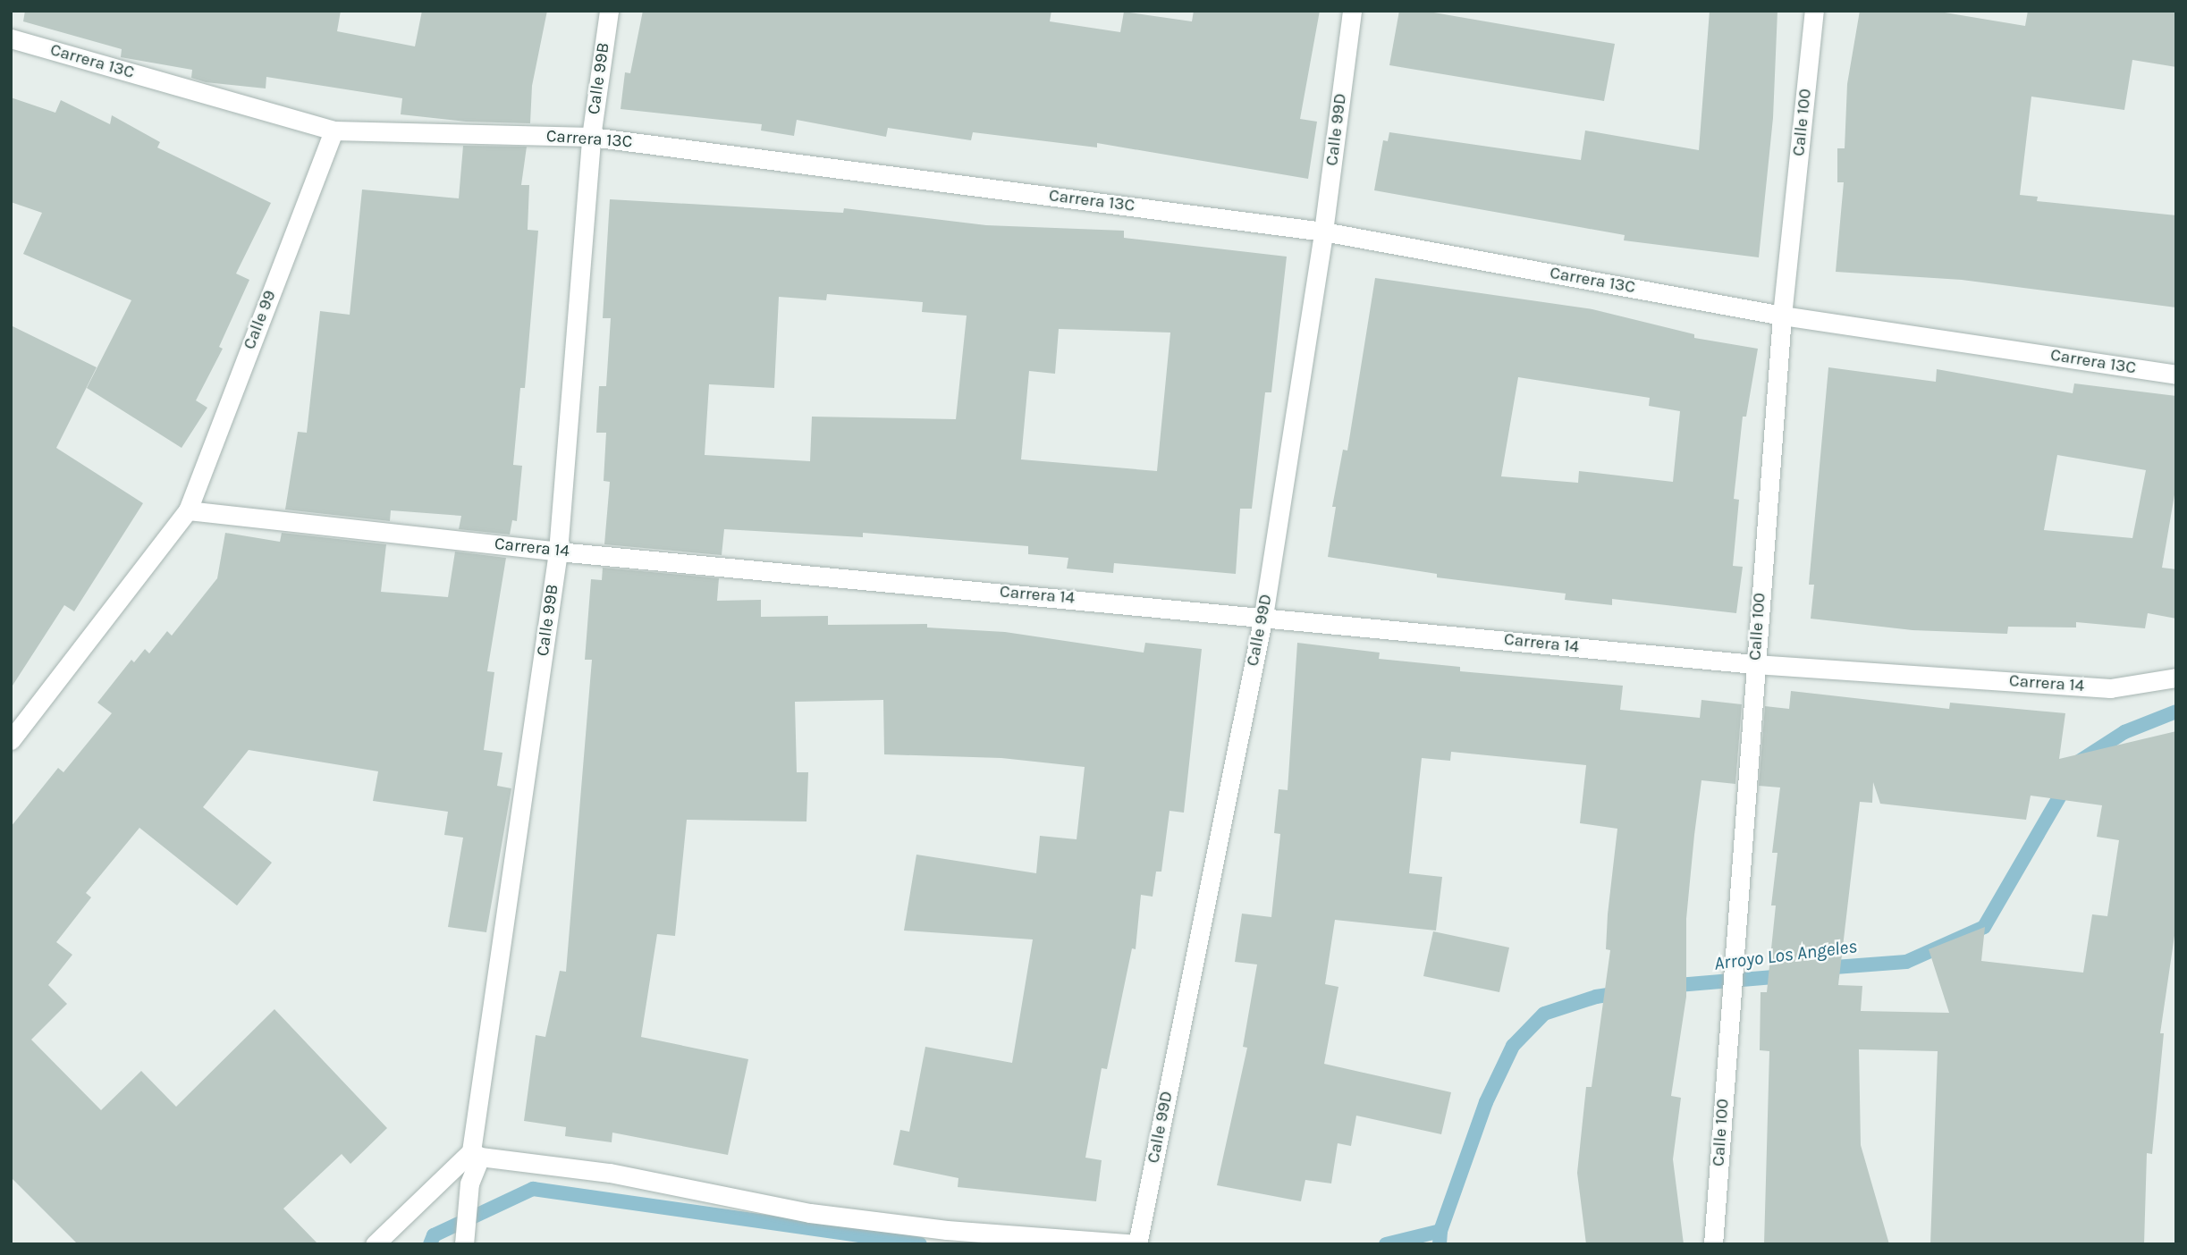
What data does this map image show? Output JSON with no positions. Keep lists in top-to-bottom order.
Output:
{
  "streets": {
    "street": [
      "Carrera 13C",
      "Calle 99B",
      "Calle 100",
      "Calle 99D",
      "Calle 99",
      "Carrera 14"
    ]
  },
  "crossings": [
    ["Carrera 13C", "Calle 99B"],
    ["Carrera 13C", "Calle 100"],
    ["Carrera 13C", "Calle 99D"],
    ["Carrera 13C", "Calle 99"],
    ["Calle 99B", "Carrera 14"],
    ["Calle 100", "Carrera 14"],
    ["Calle 99D", "Carrera 14"],
    ["Calle 99", "Carrera 14"]
  ],
  "water": ["Arroyo Los Angeles"]
}
